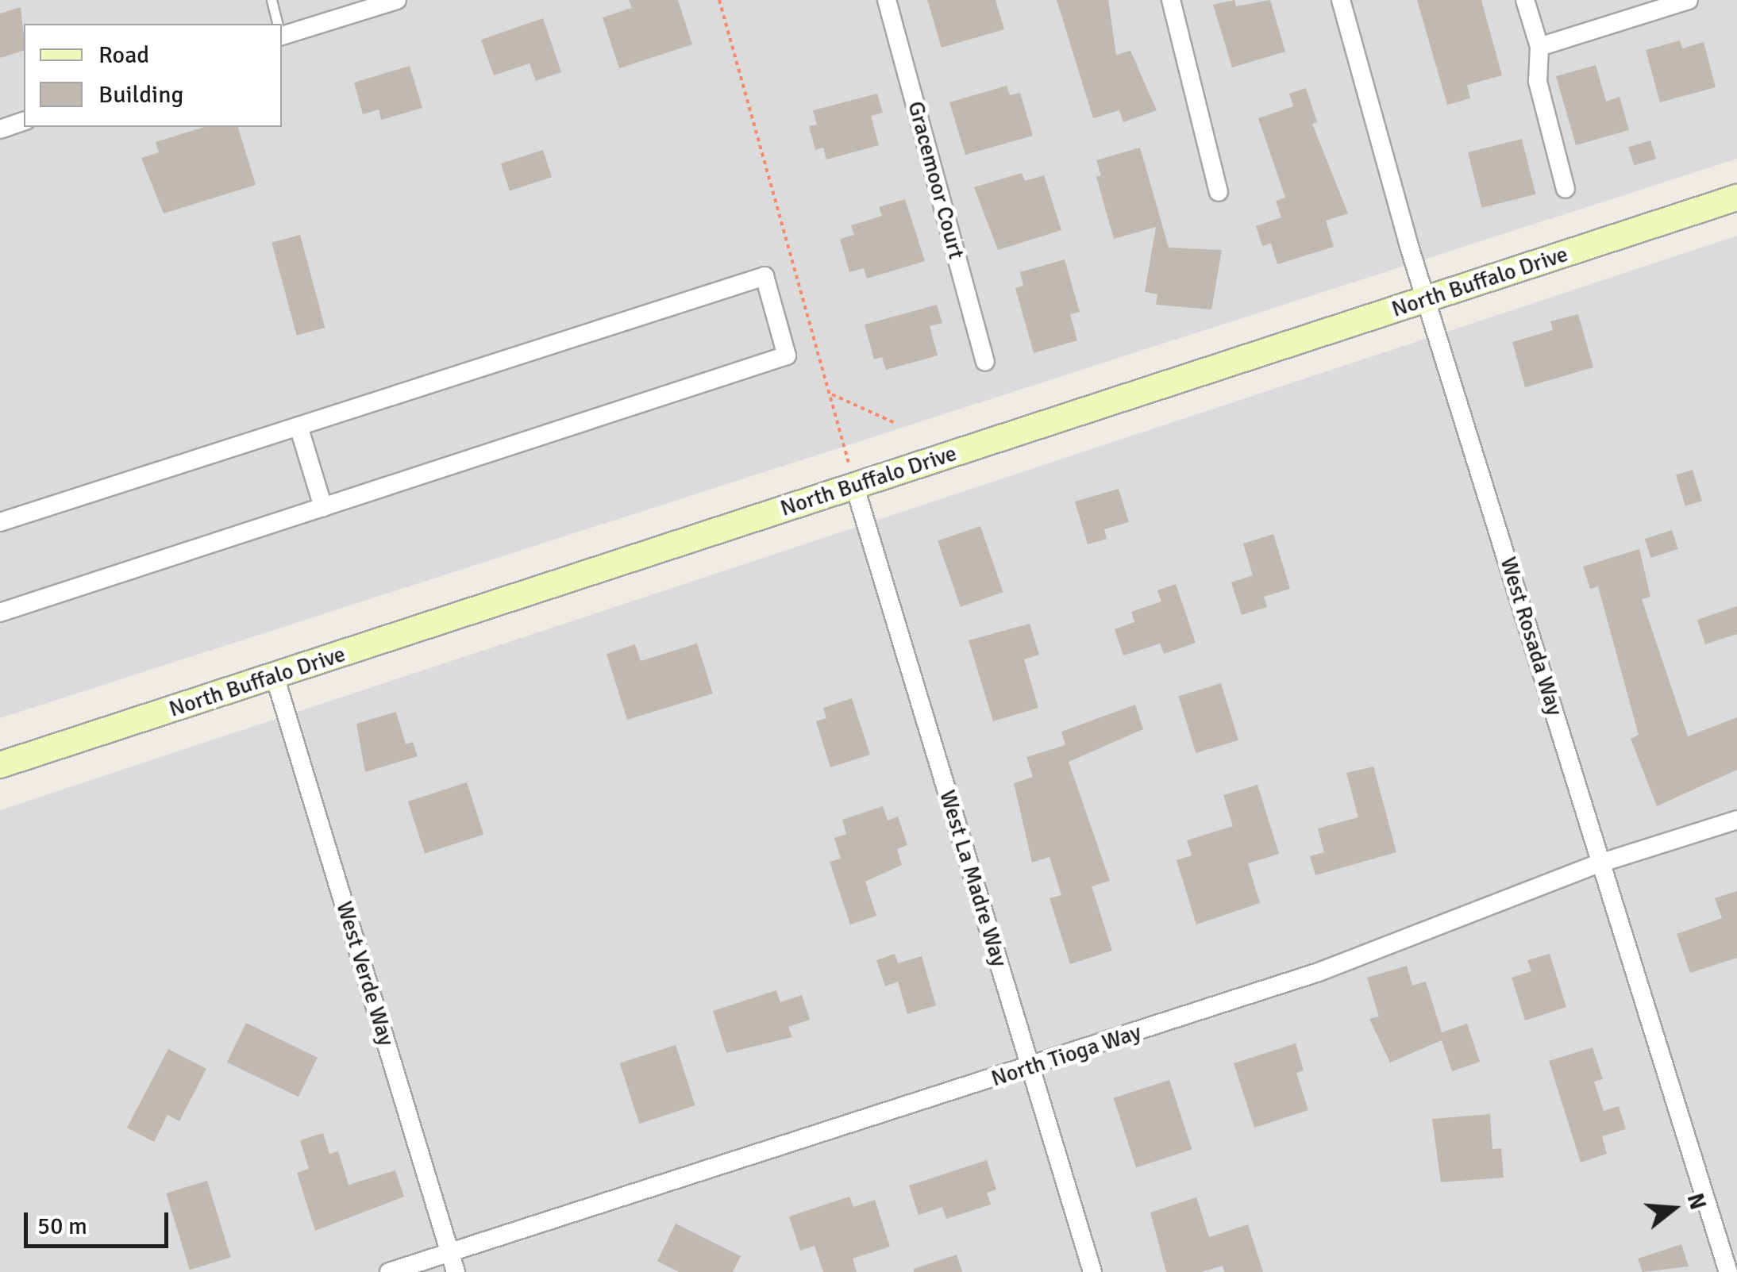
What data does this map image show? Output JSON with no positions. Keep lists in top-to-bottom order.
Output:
{
  "streets": {
    "street": [
      "Gracemoor Court",
      "North Buffalo Drive",
      "West Rosada Way",
      "West La Madre Way",
      "West Verde Way",
      "North Tioga Way"
    ]
  },
  "crossings": [
    ["North Buffalo Drive", "West Rosada Way"],
    ["North Buffalo Drive", "West La Madre Way"],
    ["North Buffalo Drive", "West Verde Way"],
    ["West Rosada Way", "North Tioga Way"],
    ["West La Madre Way", "North Tioga Way"],
    ["West Verde Way", "North Tioga Way"]
  ],
  "legend": ["Road", "Building"],
  "scale_bar": "50 m",
  "north": "right"
}
